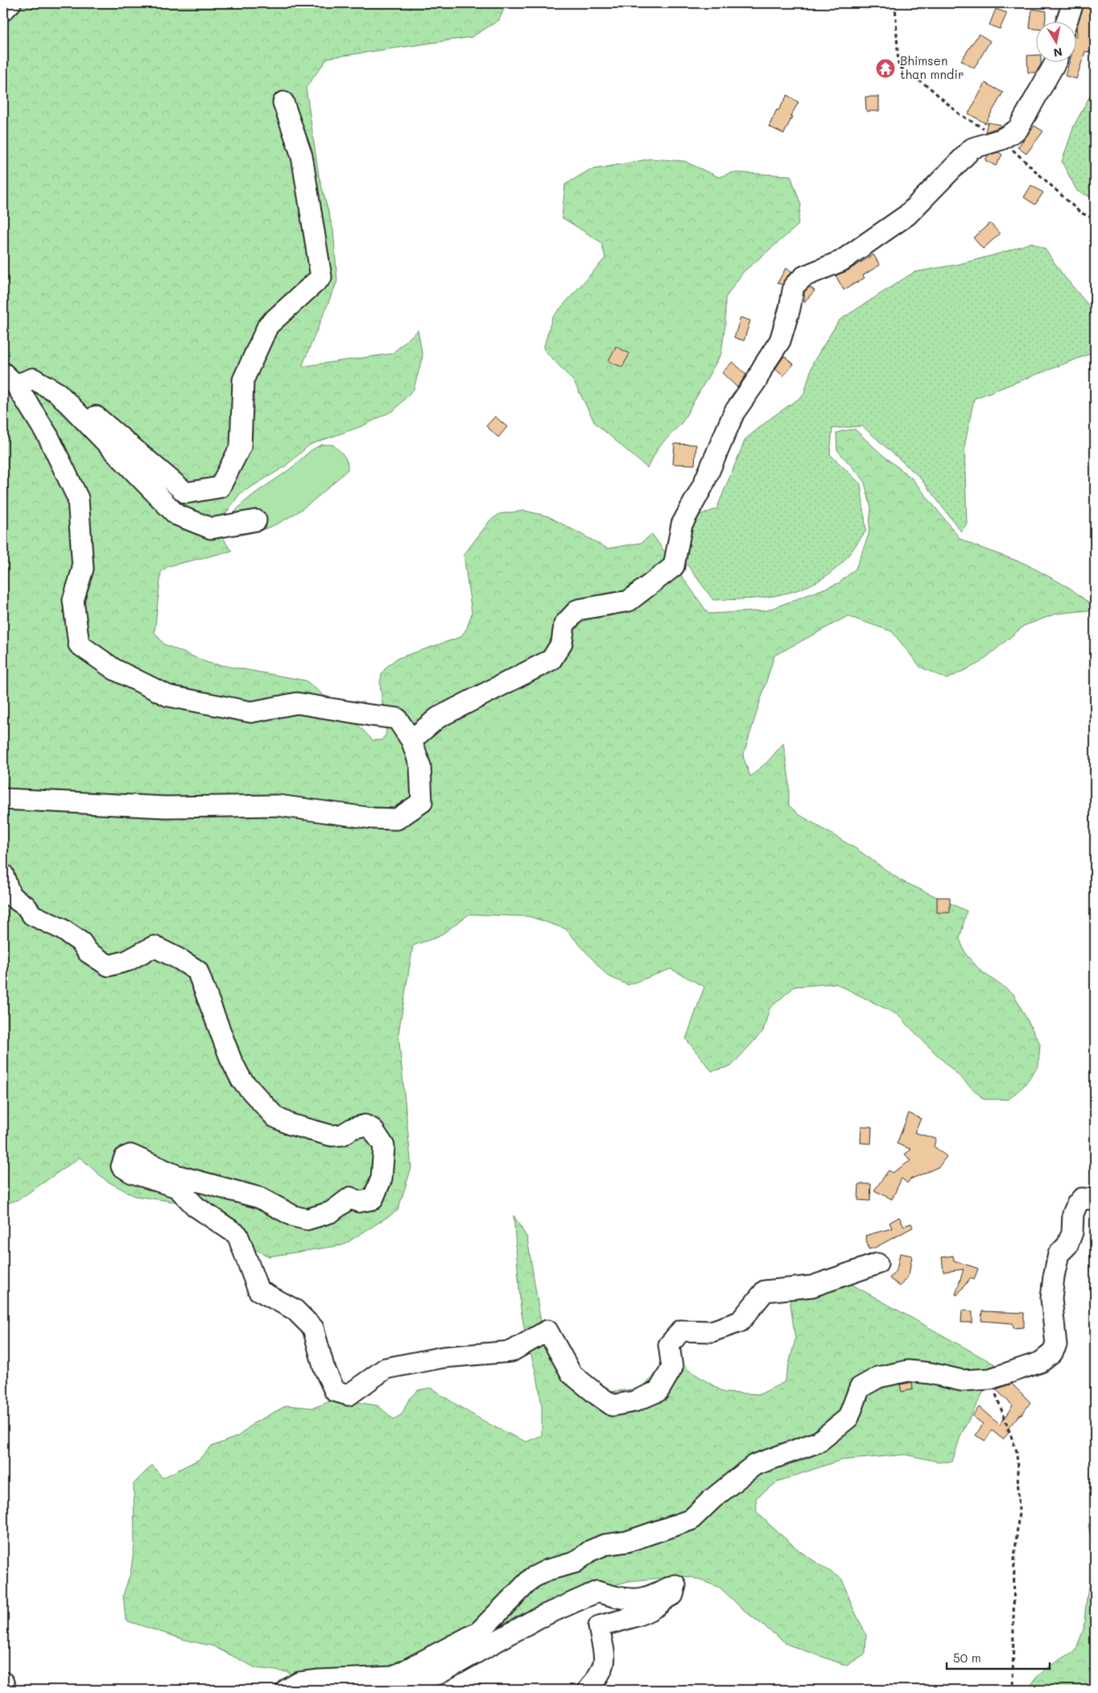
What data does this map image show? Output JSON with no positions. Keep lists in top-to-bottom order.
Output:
{
  "places": {
    "temple": ["Bhimsen than mndir"]
  },
  "scale_bar": "50 m",
  "north": "bottom"
}
